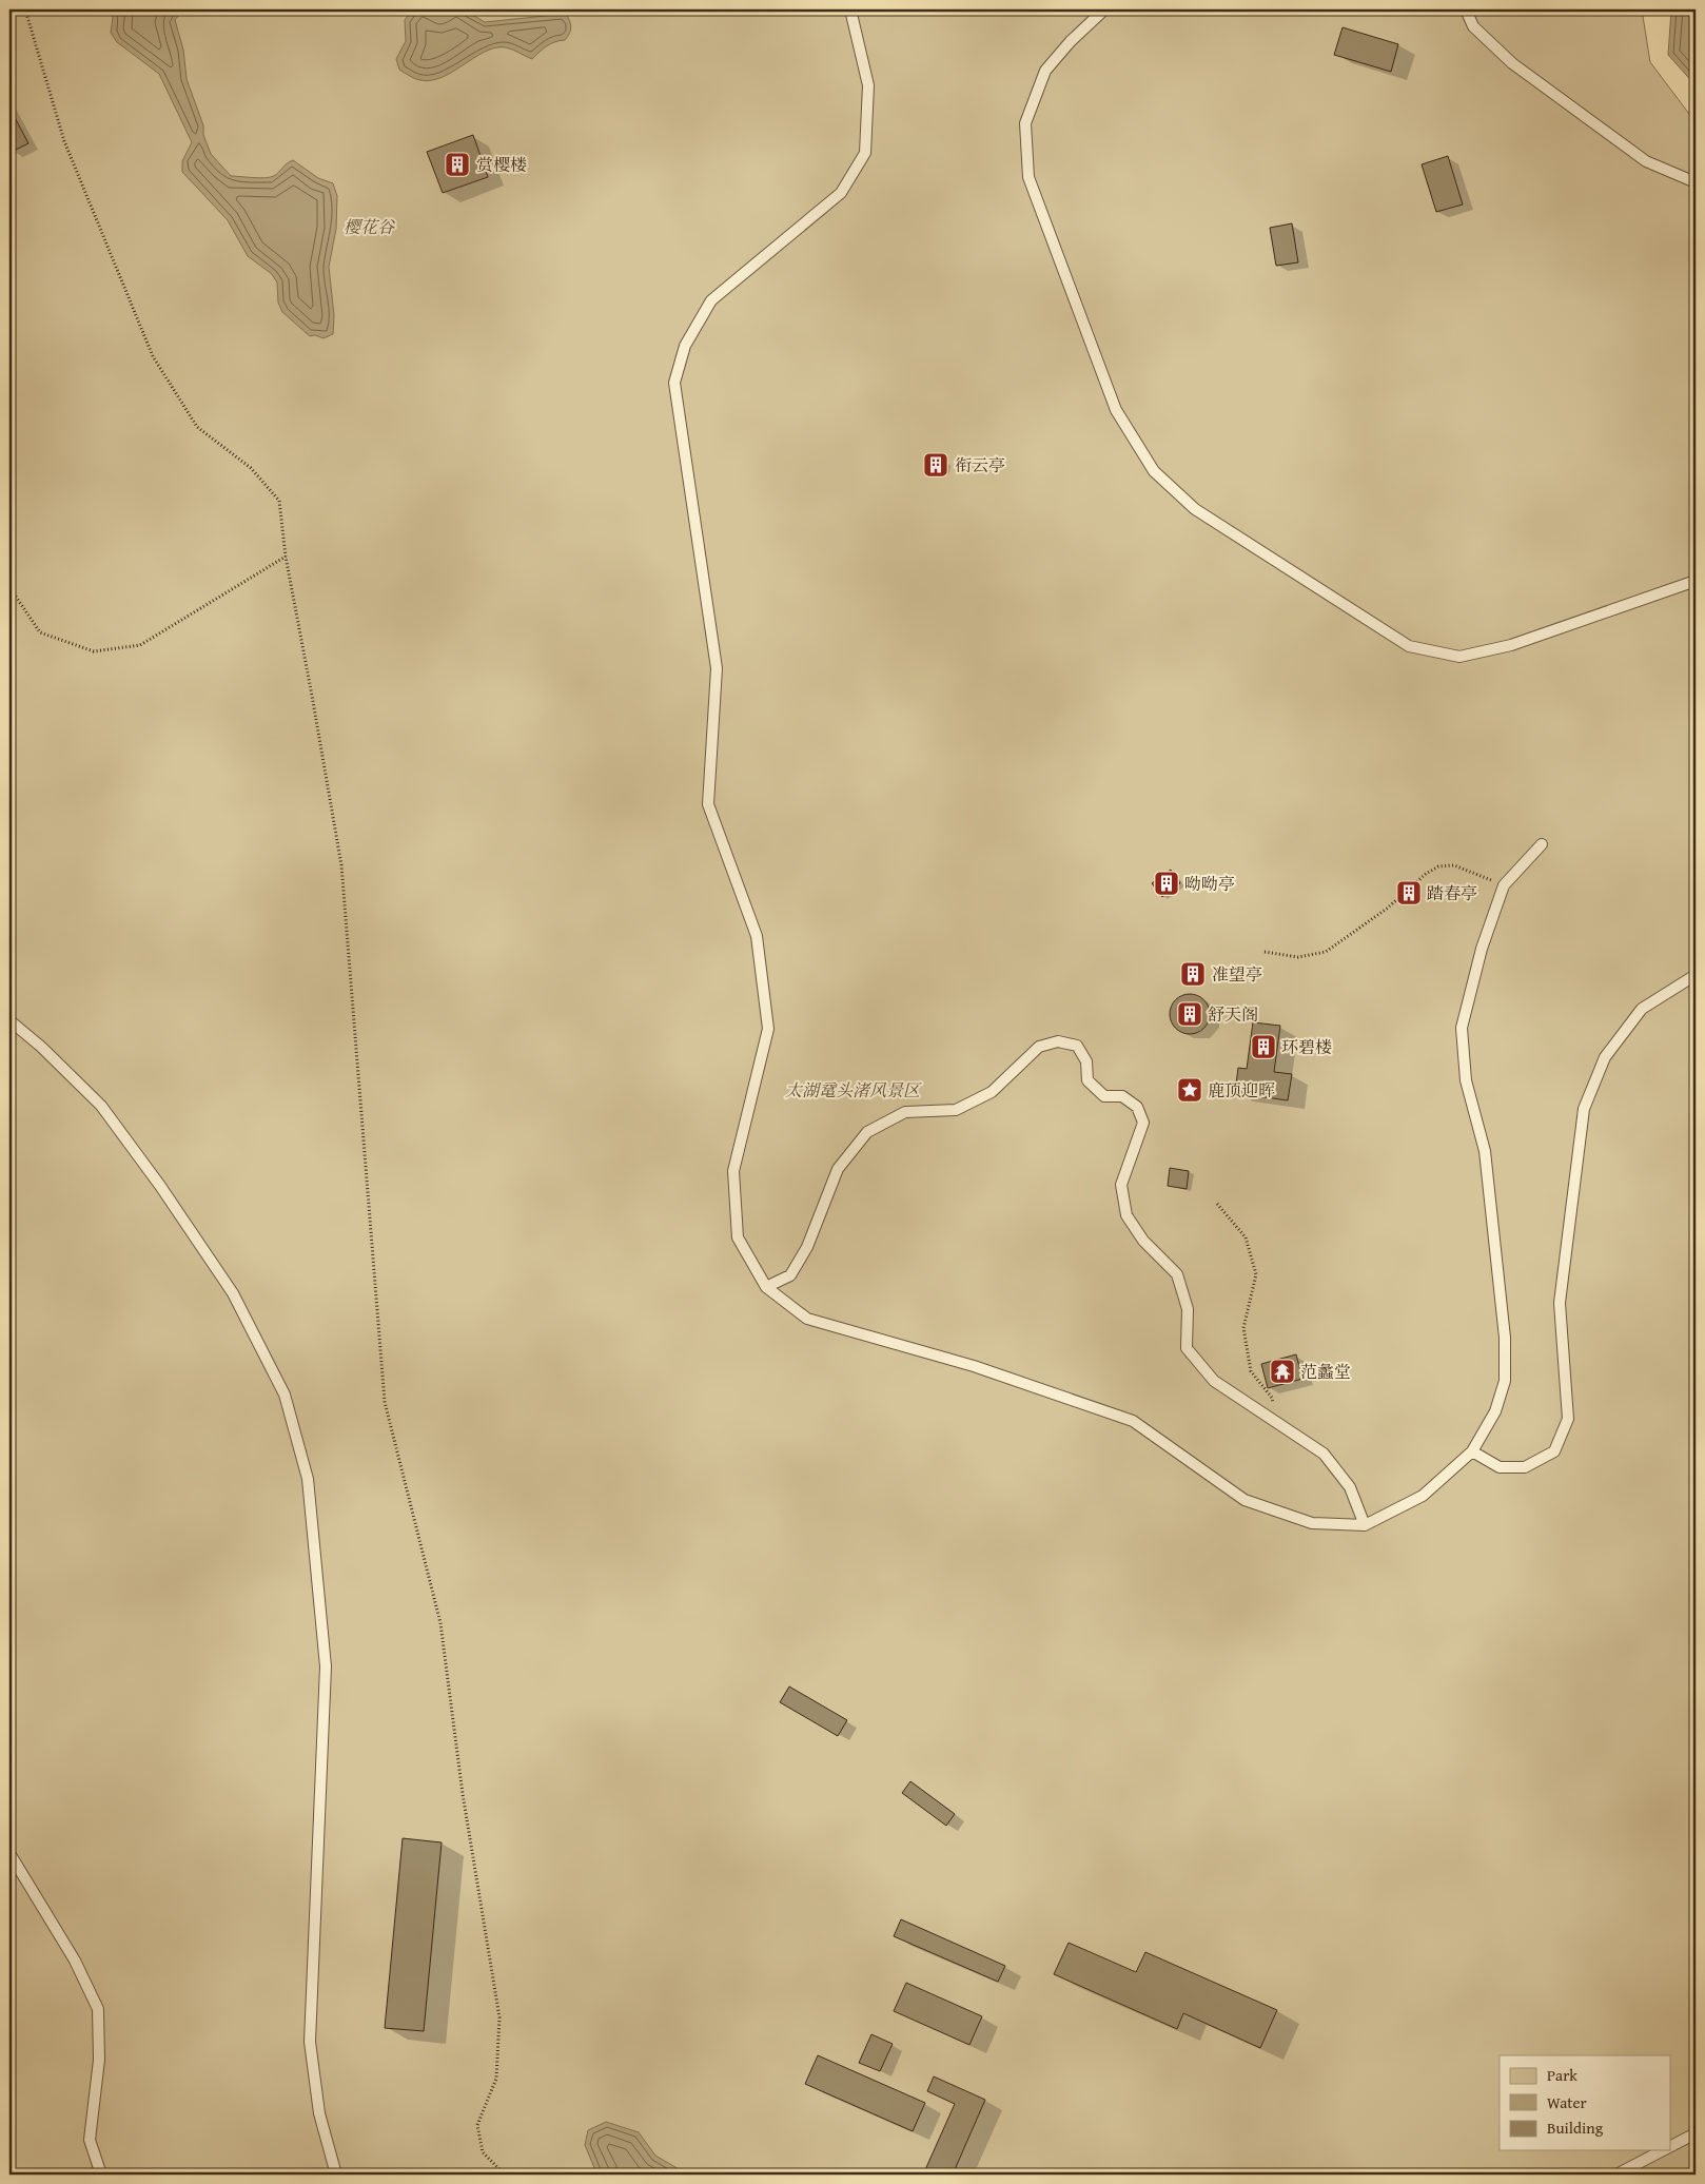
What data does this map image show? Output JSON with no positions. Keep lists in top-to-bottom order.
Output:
{
  "parks": ["樱花谷", "太湖鼋头渚风景区"],
  "places": {
    "building": [
      "赏樱楼",
      "衔云亭",
      "呦呦亭",
      "踏春亭",
      "准望亭",
      "舒天阁",
      "环碧楼"
    ],
    "place": ["鹿顶迎晖"],
    "temple": ["范蠡堂"]
  },
  "legend": ["Park", "Water", "Building"]
}
